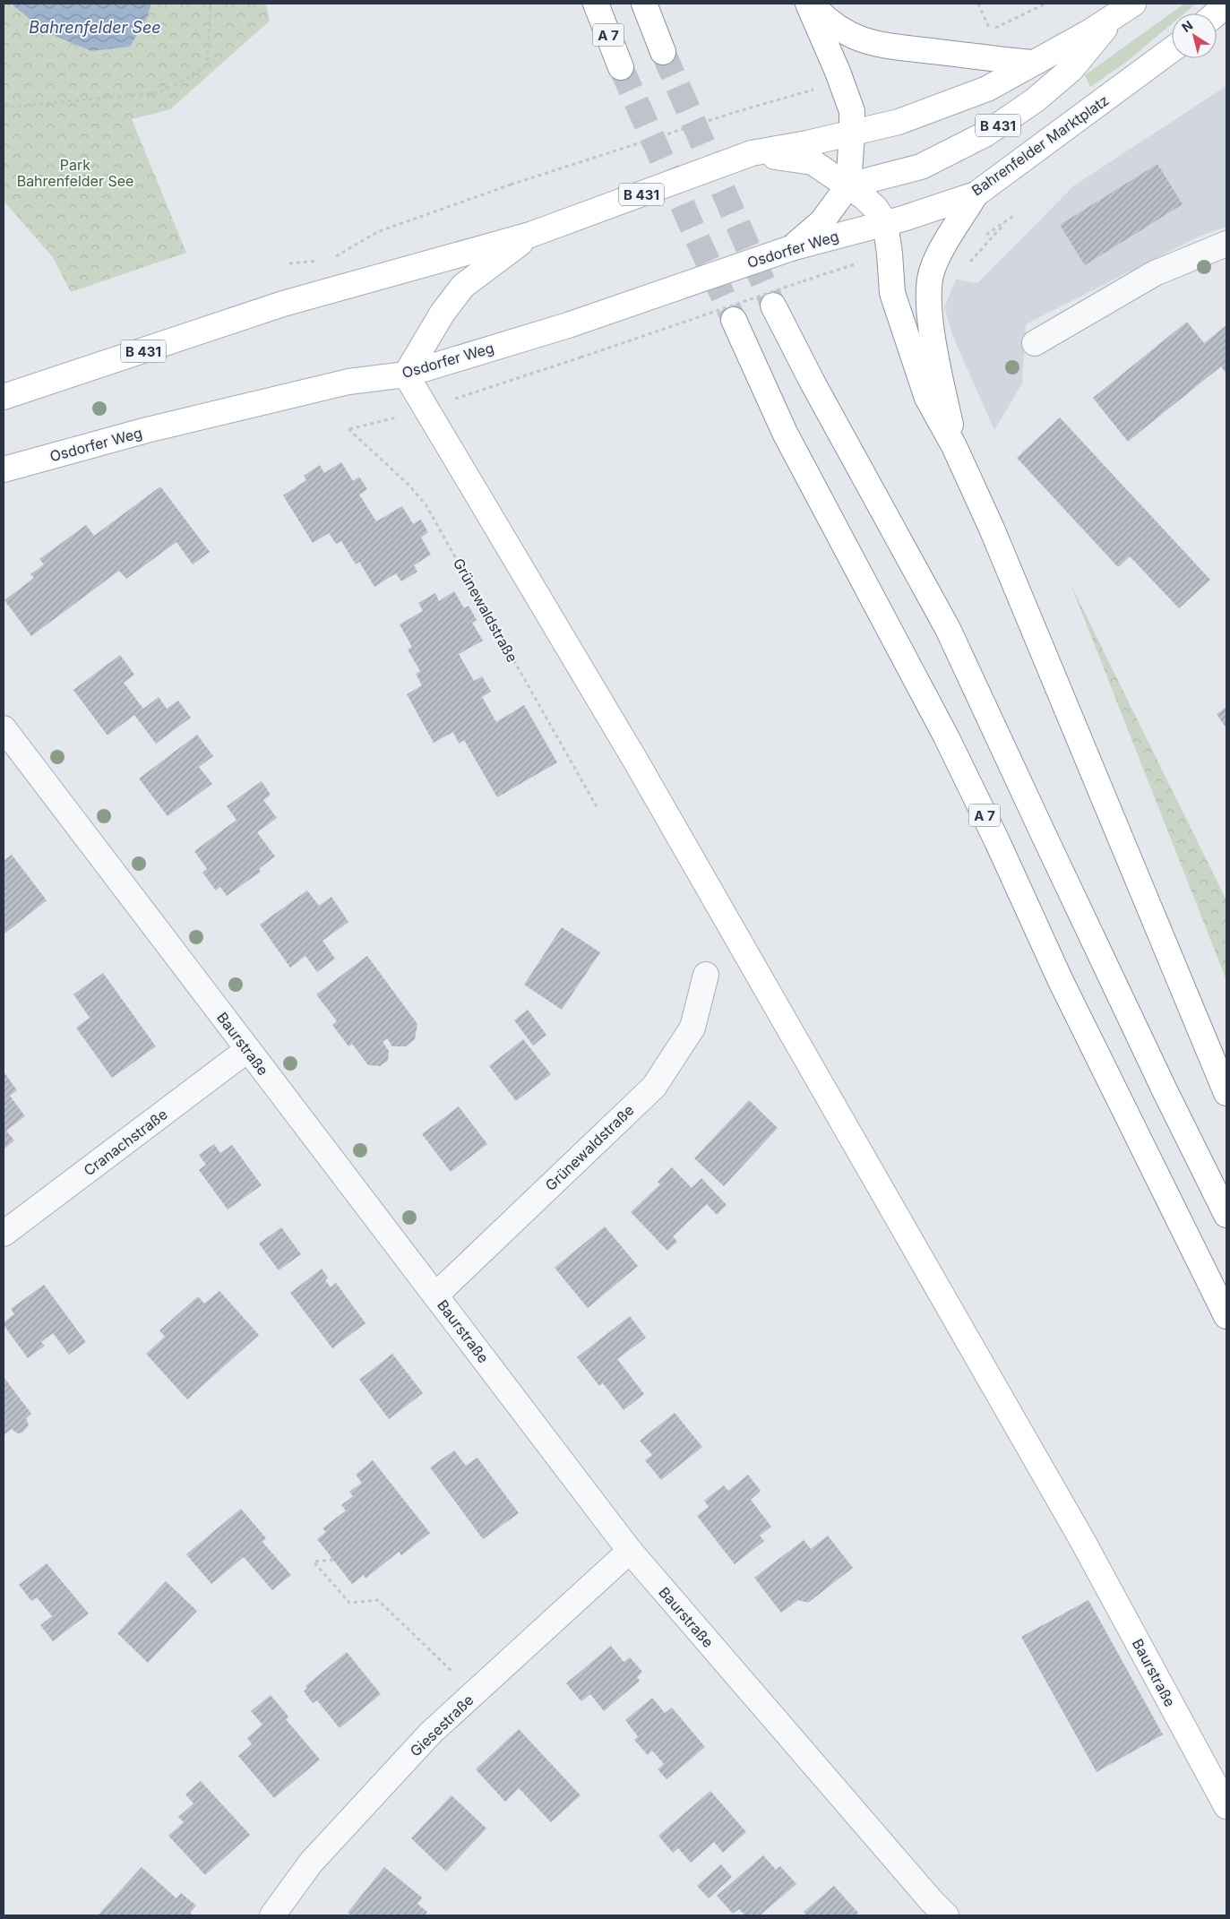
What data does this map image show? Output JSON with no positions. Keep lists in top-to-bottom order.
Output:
{
  "streets": {
    "main road": [
      "A 7",
      "B 431",
      "Bahrenfelder Marktplatz",
      "Osdorfer Weg",
      "Baurstraße"
    ],
    "street": ["Grünewaldstraße", "Cranachstraße", "Giesestraße"]
  },
  "crossings": [
    ["B 431", "Bahrenfelder Marktplatz"],
    ["B 431", "Osdorfer Weg"],
    ["Bahrenfelder Marktplatz", "Osdorfer Weg"],
    ["Osdorfer Weg", "Baurstraße"],
    ["Grünewaldstraße", "Baurstraße"],
    ["Baurstraße", "Cranachstraße"],
    ["Baurstraße", "Giesestraße"]
  ],
  "water": ["Bahrenfelder See"],
  "parks": ["Park Bahrenfelder See"],
  "north": "top left"
}
